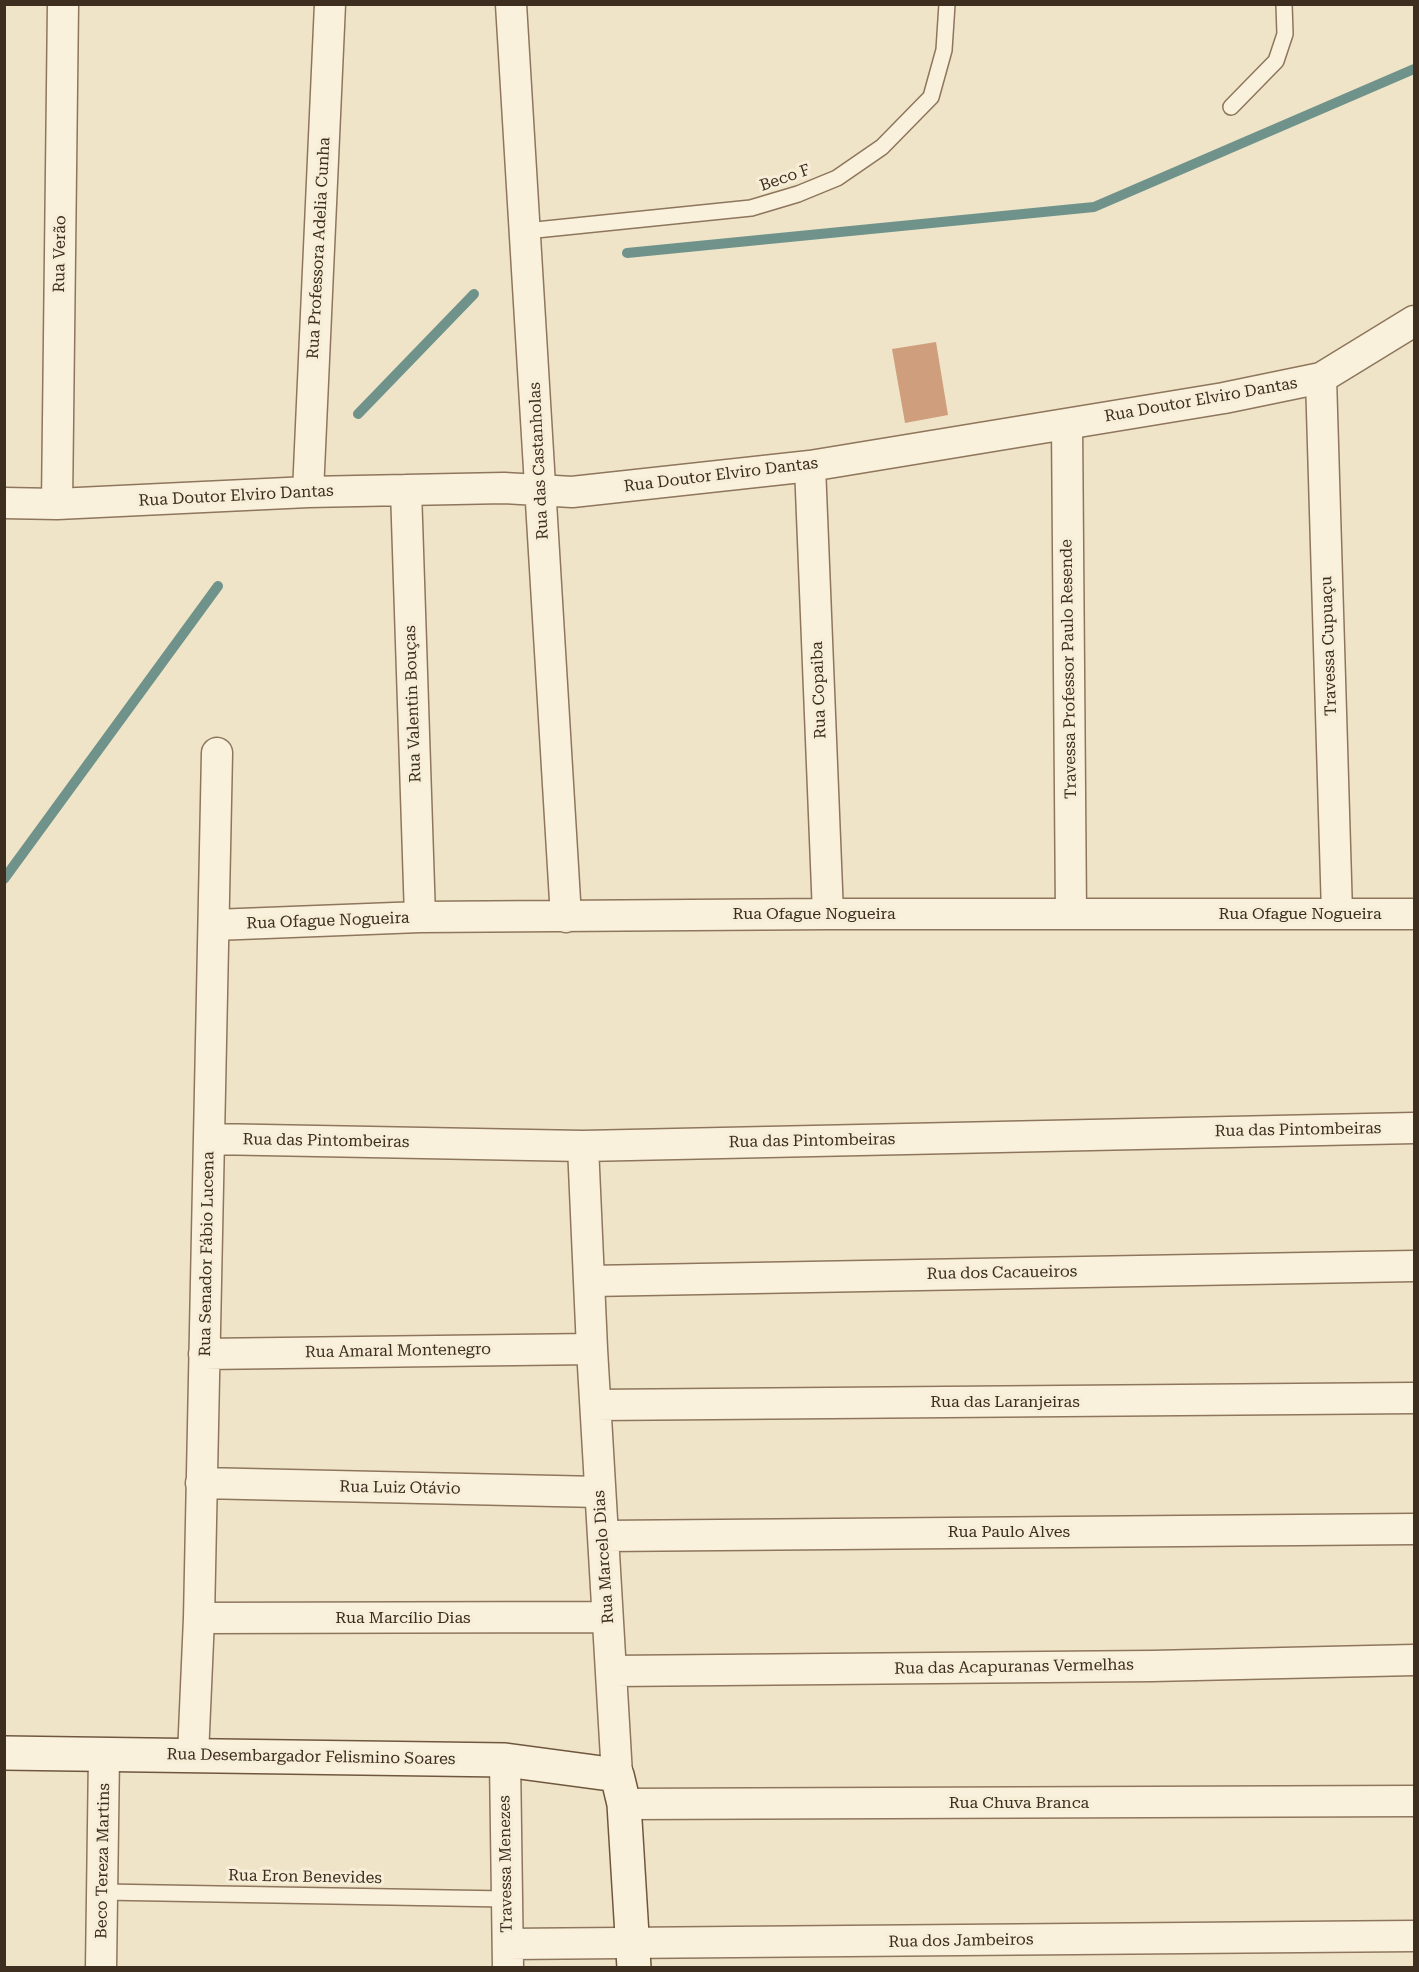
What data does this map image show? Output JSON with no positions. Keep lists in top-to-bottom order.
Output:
{
  "streets": {
    "street": [
      "Rua Professora Adelia Cunha",
      "Rua Verão",
      "Rua Doutor Elviro Dantas",
      "Rua das Castanholas",
      "Travessa Cupuaçu",
      "Travessa Professor Paulo Resende",
      "Rua Copaiba",
      "Rua Valentin Bouças",
      "Rua Ofague Nogueira",
      "Rua das Pintombeiras",
      "Rua Senador Fábio Lucena",
      "Rua dos Cacaueiros",
      "Rua Amaral Montenegro",
      "Rua das Laranjeiras",
      "Rua Luiz Otávio",
      "Rua Paulo Alves",
      "Rua Marcelo Dias",
      "Rua Marcílio Dias",
      "Rua das Acapuranas Vermelhas",
      "Rua Desembargador Felismino Soares",
      "Rua Chuva Branca",
      "Beco Tereza Martins",
      "Travessa Menezes",
      "Rua dos Jambeiros"
    ],
    "lane": ["Beco F", "Rua Eron Benevides"]
  },
  "crossings": [
    ["Beco F", "Rua das Castanholas"],
    ["Rua Professora Adelia Cunha", "Rua Doutor Elviro Dantas"],
    ["Rua Verão", "Rua Doutor Elviro Dantas"],
    ["Rua Doutor Elviro Dantas", "Rua das Castanholas"],
    ["Rua Doutor Elviro Dantas", "Travessa Cupuaçu"],
    ["Rua Doutor Elviro Dantas", "Travessa Professor Paulo Resende"],
    ["Rua Doutor Elviro Dantas", "Rua Copaiba"],
    ["Rua Doutor Elviro Dantas", "Rua Valentin Bouças"],
    ["Rua das Castanholas", "Rua Ofague Nogueira"],
    ["Travessa Cupuaçu", "Rua Ofague Nogueira"],
    ["Travessa Professor Paulo Resende", "Rua Ofague Nogueira"],
    ["Rua Copaiba", "Rua Ofague Nogueira"],
    ["Rua Valentin Bouças", "Rua Ofague Nogueira"],
    ["Rua Ofague Nogueira", "Rua Senador Fábio Lucena"],
    ["Rua das Pintombeiras", "Rua Senador Fábio Lucena"],
    ["Rua das Pintombeiras", "Rua Marcelo Dias"],
    ["Rua Senador Fábio Lucena", "Rua Amaral Montenegro"],
    ["Rua Senador Fábio Lucena", "Rua Luiz Otávio"],
    ["Rua Senador Fábio Lucena", "Rua Marcílio Dias"],
    ["Rua Senador Fábio Lucena", "Rua Desembargador Felismino Soares"],
    ["Rua dos Cacaueiros", "Rua Marcelo Dias"],
    ["Rua Amaral Montenegro", "Rua Marcelo Dias"],
    ["Rua das Laranjeiras", "Rua Marcelo Dias"],
    ["Rua Luiz Otávio", "Rua Marcelo Dias"],
    ["Rua Paulo Alves", "Rua Marcelo Dias"],
    ["Rua Marcelo Dias", "Rua Marcílio Dias"],
    ["Rua Marcelo Dias", "Rua das Acapuranas Vermelhas"],
    ["Rua Marcelo Dias", "Rua Desembargador Felismino Soares"],
    ["Rua Marcelo Dias", "Rua Chuva Branca"],
    ["Rua Marcelo Dias", "Rua dos Jambeiros"],
    ["Rua Desembargador Felismino Soares", "Rua Chuva Branca"],
    ["Rua Desembargador Felismino Soares", "Beco Tereza Martins"],
    ["Rua Desembargador Felismino Soares", "Travessa Menezes"],
    ["Beco Tereza Martins", "Rua Eron Benevides"],
    ["Travessa Menezes", "Rua Eron Benevides"],
    ["Travessa Menezes", "Rua dos Jambeiros"]
  ]
}
